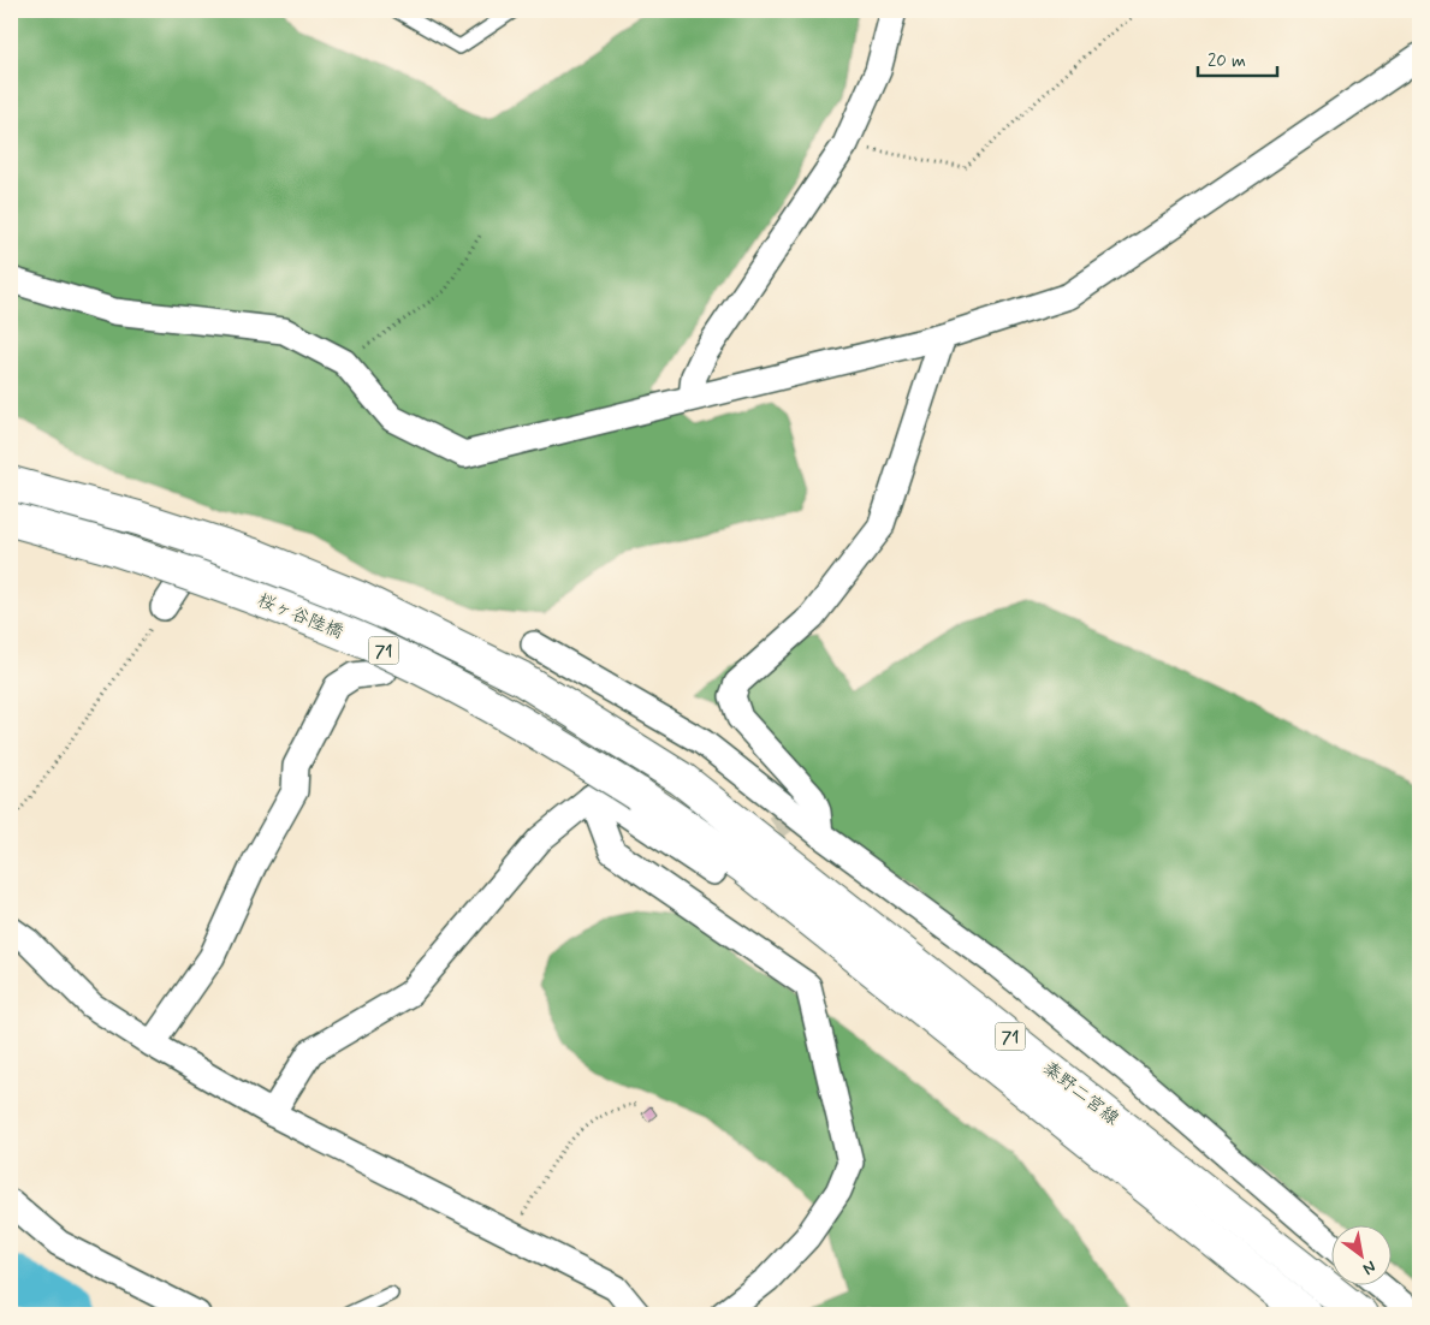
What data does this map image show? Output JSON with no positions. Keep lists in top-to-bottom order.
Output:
{
  "streets": {
    "main road": ["桜ヶ谷陸橋", "71", "秦野二宮線"]
  },
  "crossings": [
    ["桜ヶ谷陸橋", "秦野二宮線"],
    ["71", "秦野二宮線"]
  ],
  "scale_bar": "20 m",
  "north": "bottom right"
}
